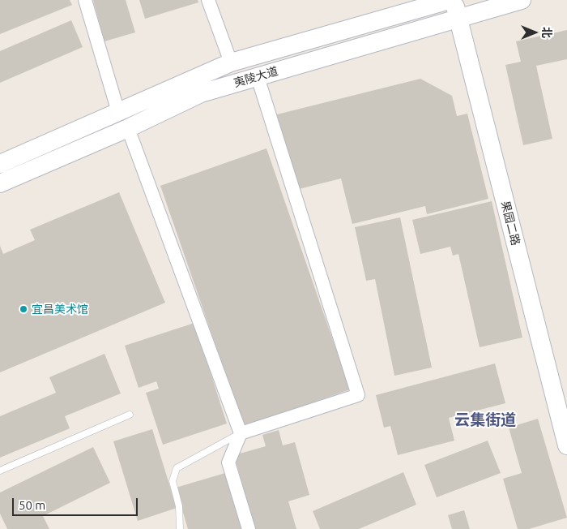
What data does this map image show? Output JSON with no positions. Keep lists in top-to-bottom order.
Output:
{
  "streets": {
    "main road": ["夷陵大道", "果园二路"]
  },
  "crossings": [
    ["夷陵大道", "果园二路"]
  ],
  "districts": ["云集街道"],
  "places": ["宜昌美术馆"],
  "scale_bar": "50 m",
  "north": "right"
}
